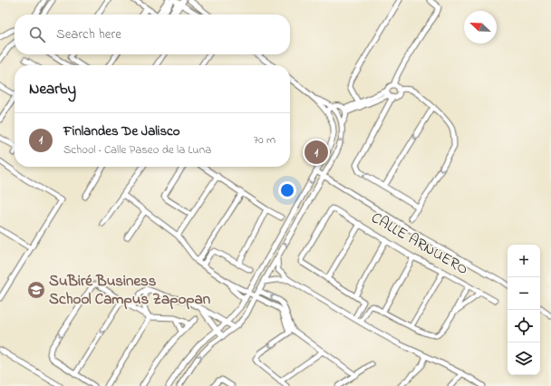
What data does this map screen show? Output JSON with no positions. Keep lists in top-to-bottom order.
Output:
{
  "streets": {
    "street": ["CALLE ARNUERO"]
  },
  "places": {
    "school or university": ["SuBiré Business School Campus Zapopan"]
  },
  "north": "top left",
  "page": {
    "search": "Search here",
    "heading": "Nearby",
    "list": [
      {
        "mark": "1",
        "name": "Finlandes De Jalisco",
        "note": "School · Calle Paseo de la Luna",
        "value": "70 m"
      }
    ],
    "pins": "1",
    "map_buttons": ["+", "−"]
  }
}
